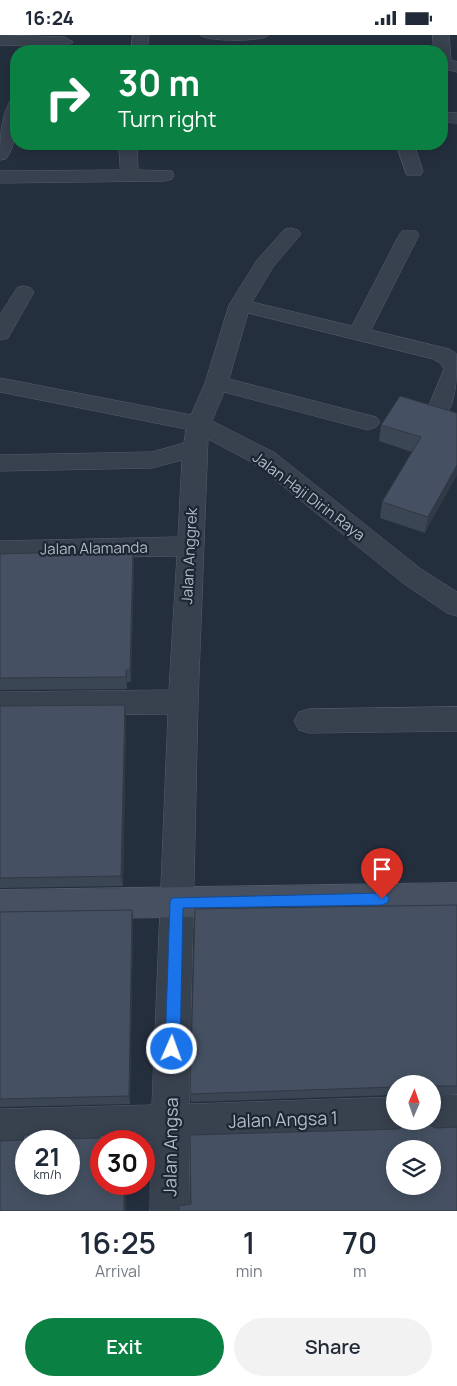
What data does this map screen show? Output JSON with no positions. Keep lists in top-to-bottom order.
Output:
{
  "streets": {
    "street": [
      "Jalan Haji Dirin Raya",
      "Jalan Alamanda",
      "Jalan Anggrek",
      "Jalan Angsa 1",
      "Jalan Angsa"
    ]
  },
  "crossings": [
    ["Jalan Haji Dirin Raya", "Jalan Anggrek"],
    ["Jalan Alamanda", "Jalan Anggrek"],
    ["Jalan Anggrek", "Jalan Angsa"],
    ["Jalan Angsa 1", "Jalan Angsa"]
  ],
  "north": "top",
  "page": {
    "status": "16:24",
    "turn": ["30 m", "Turn right"],
    "speed": "21 km/h",
    "limit": "30",
    "eta": [
      "16:25",
      "Arrival",
      "1",
      "min",
      "70",
      "m"
    ],
    "buttons": ["Exit", "Share"]
  }
}
